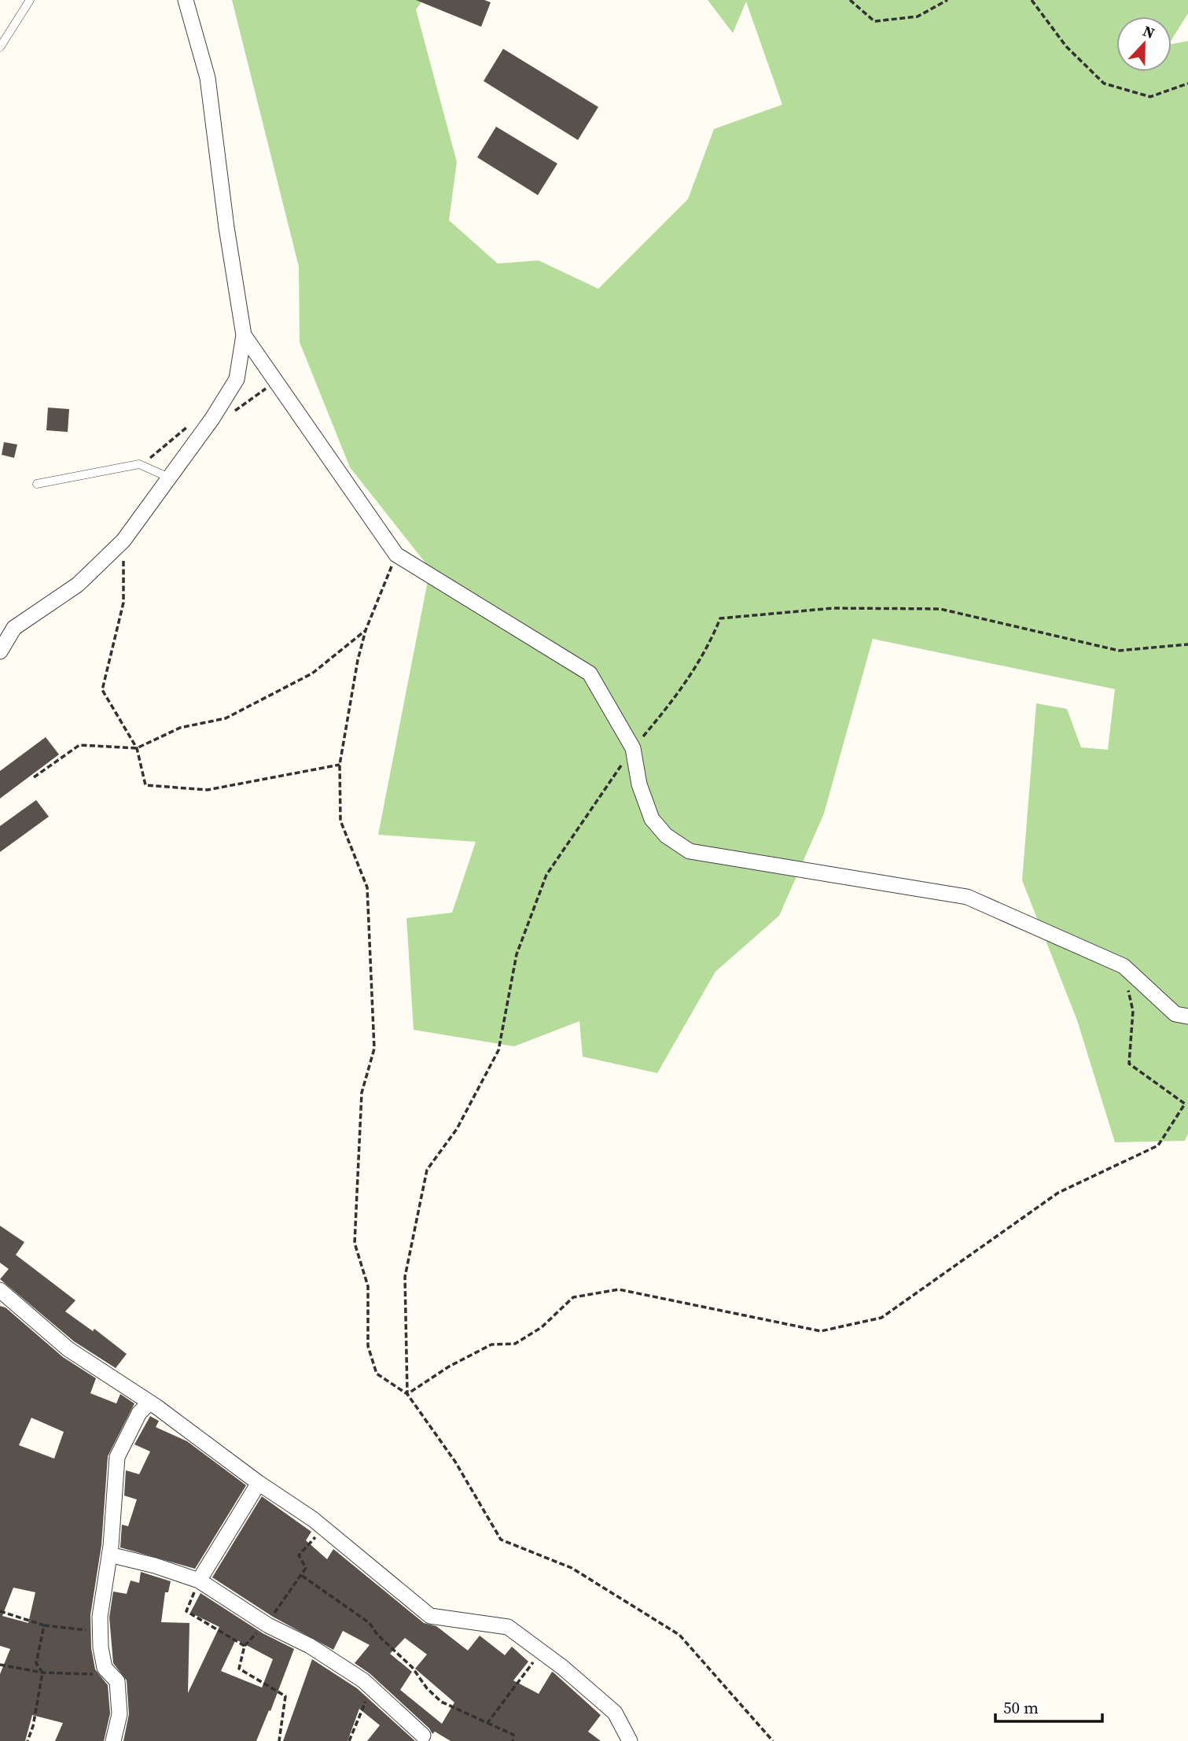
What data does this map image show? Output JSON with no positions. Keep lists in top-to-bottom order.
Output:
{
  "scale_bar": "50 m",
  "north": "top"
}
